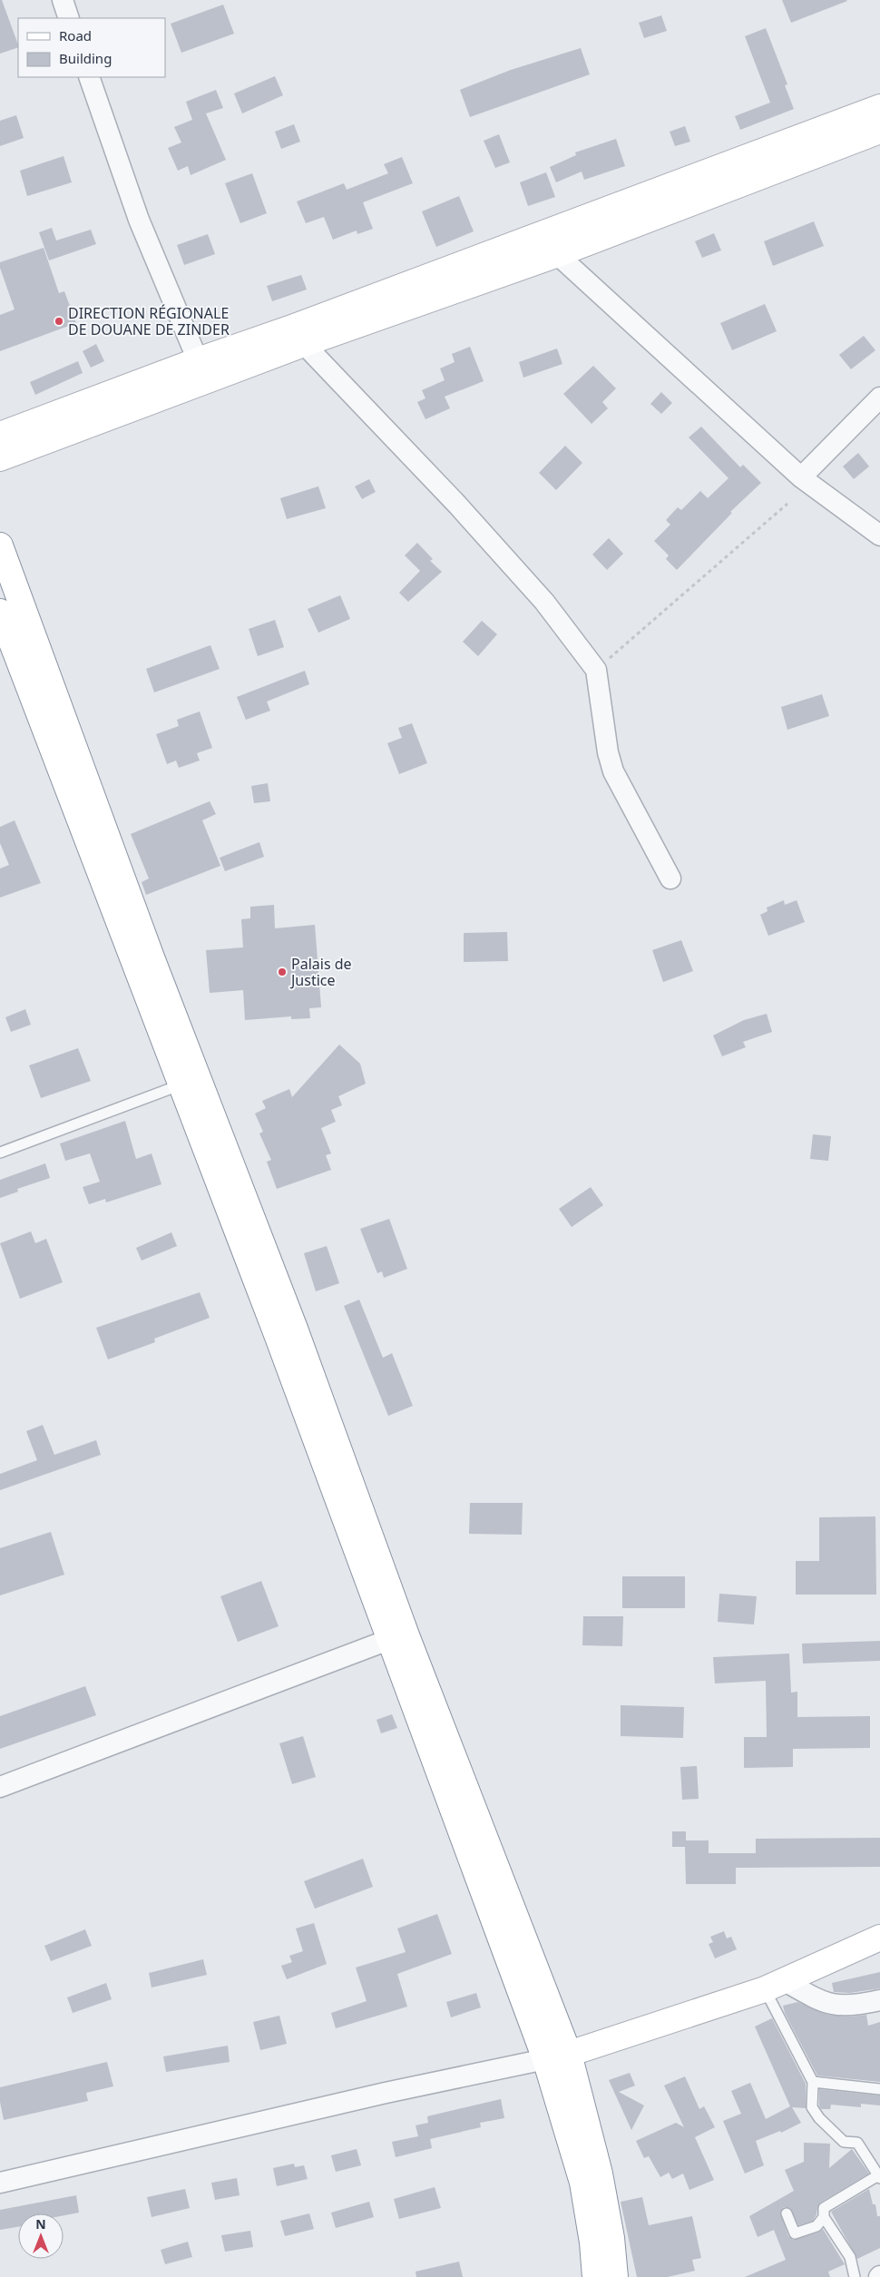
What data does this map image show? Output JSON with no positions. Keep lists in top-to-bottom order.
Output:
{
  "places": ["DIRECTION RÉGIONALE DE DOUANE DE ZINDER", "Palais de Justice"],
  "legend": ["Road", "Building"],
  "north": "top"
}
